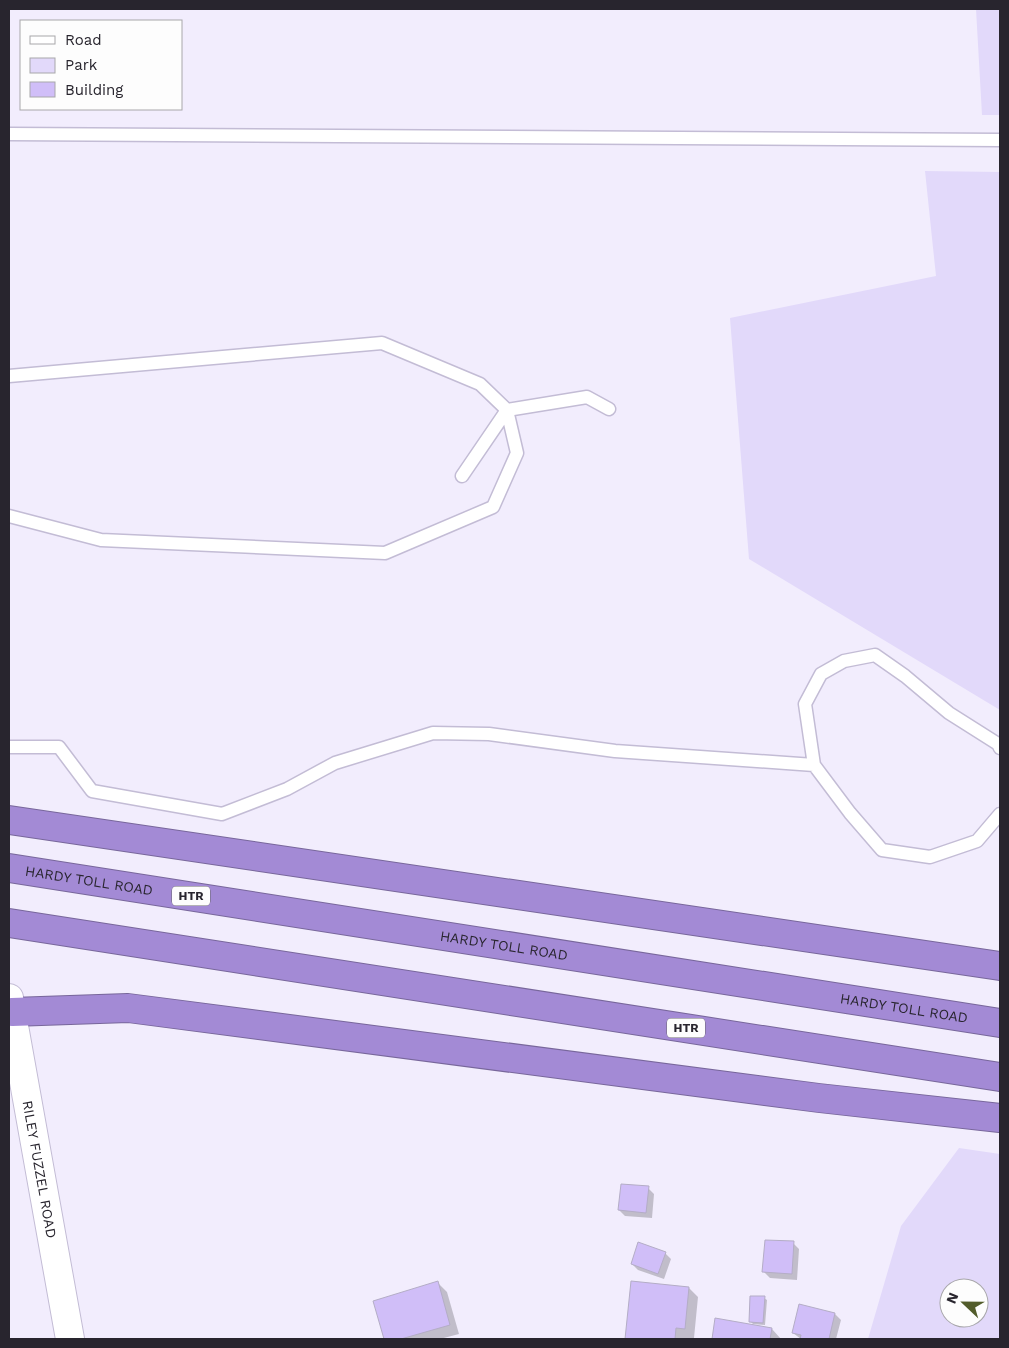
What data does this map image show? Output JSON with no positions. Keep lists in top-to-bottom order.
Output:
{
  "streets": {
    "highway": ["HARDY TOLL ROAD", "HTR"],
    "main road": ["RILEY FUZZEL ROAD"]
  },
  "legend": ["Road", "Park", "Building"],
  "north": "left"
}
